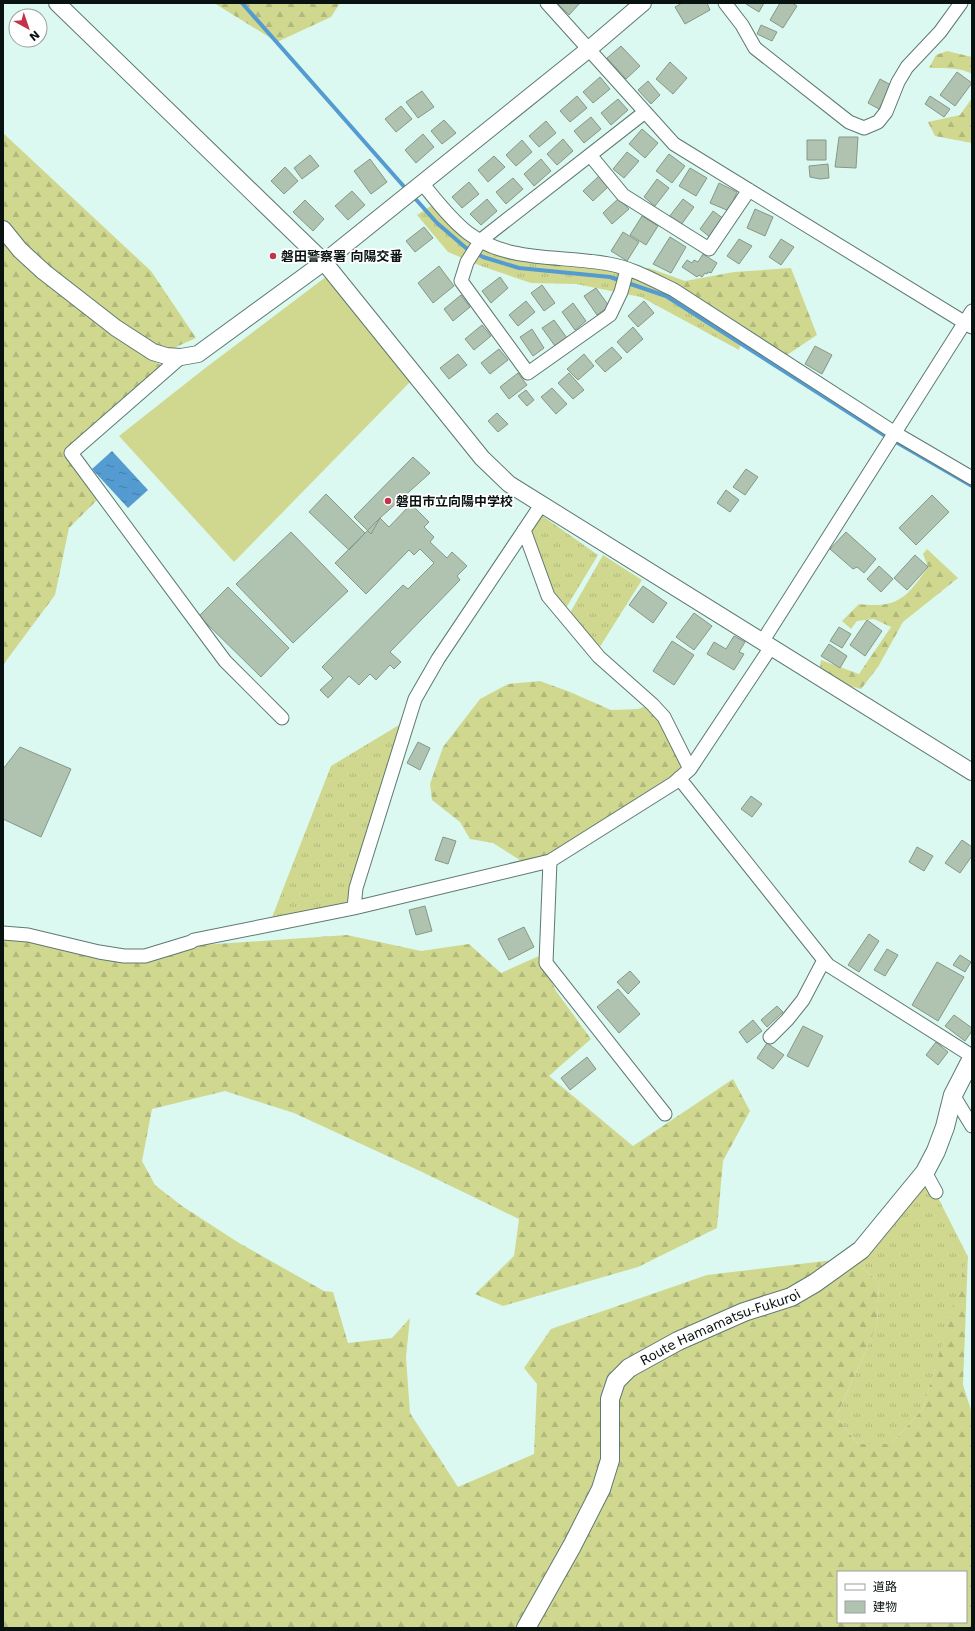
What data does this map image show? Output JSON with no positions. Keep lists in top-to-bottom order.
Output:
{
  "streets": {
    "main road": ["Route Hamamatsu-Fukuroi"]
  },
  "places": ["磐田警察署 向陽交番", "磐田市立向陽中学校"],
  "legend": ["道路", "建物"],
  "north": "bottom right"
}
